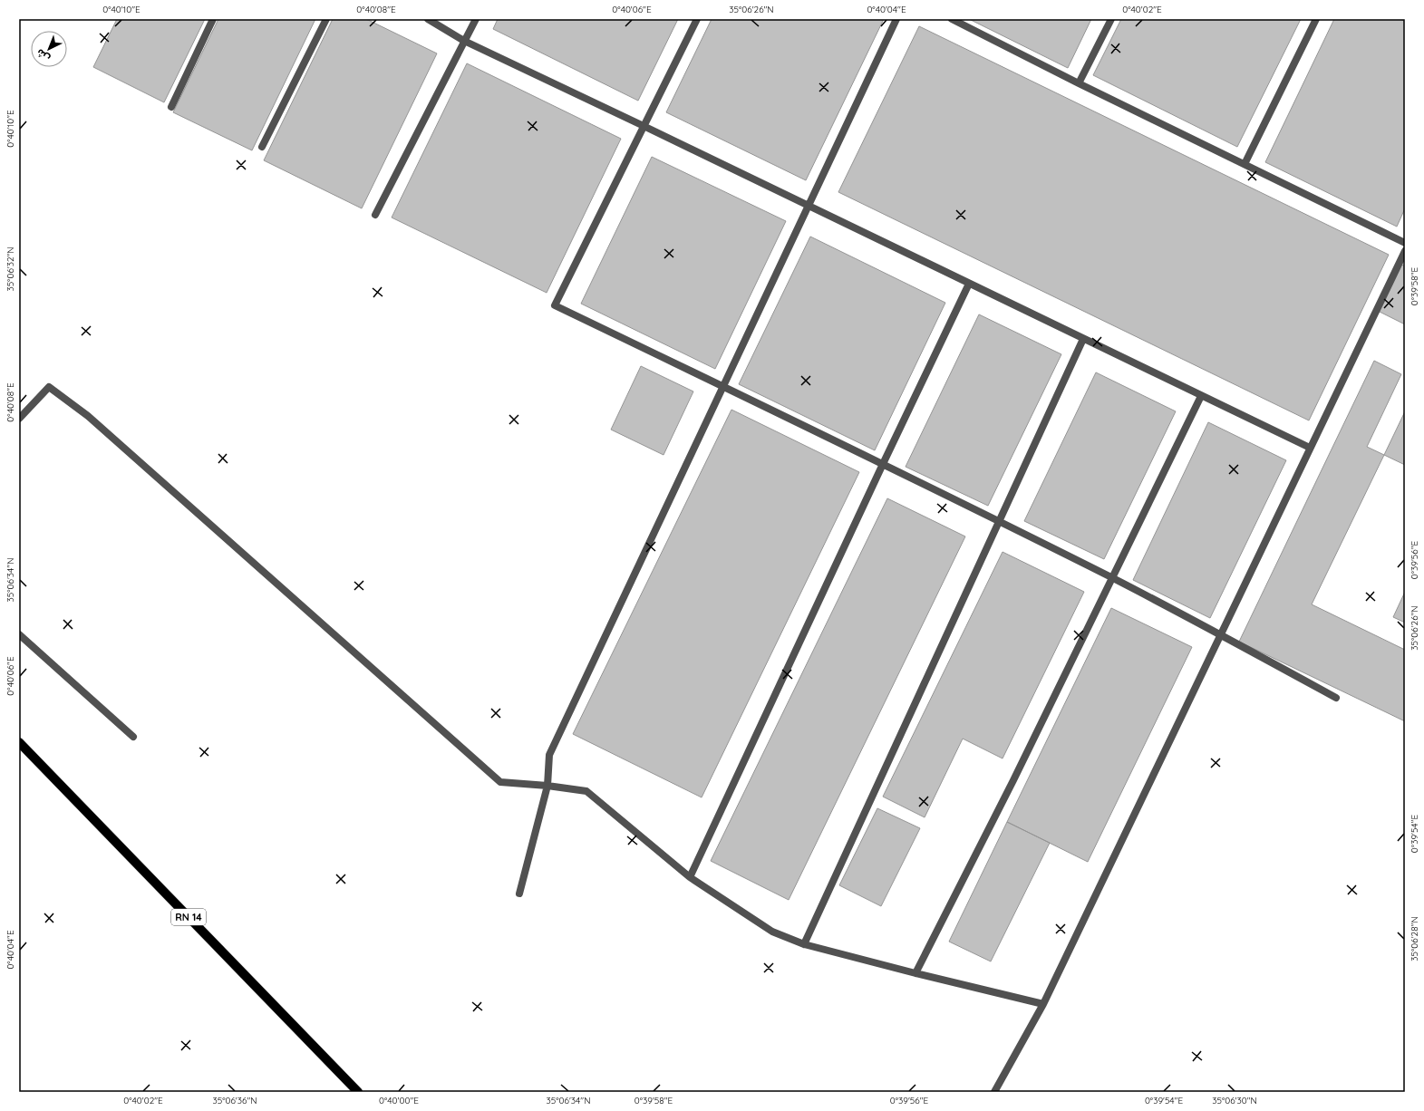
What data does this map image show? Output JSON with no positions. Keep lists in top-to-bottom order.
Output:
{
  "streets": {
    "main road": ["RN 14"]
  },
  "north": "bottom left",
  "coordinates": [
    "0°40'10\"E",
    "0°40'08\"E",
    "0°40'06\"E",
    "35°06'26\"N",
    "0°40'04\"E",
    "0°40'02\"E",
    "35°06'32\"N",
    "0°39'58\"E",
    "0°39'56\"E",
    "35°06'34\"N",
    "0°39'54\"E",
    "35°06'28\"N",
    "35°06'36\"N",
    "0°40'00\"E",
    "35°06'30\"N"
  ]
}
